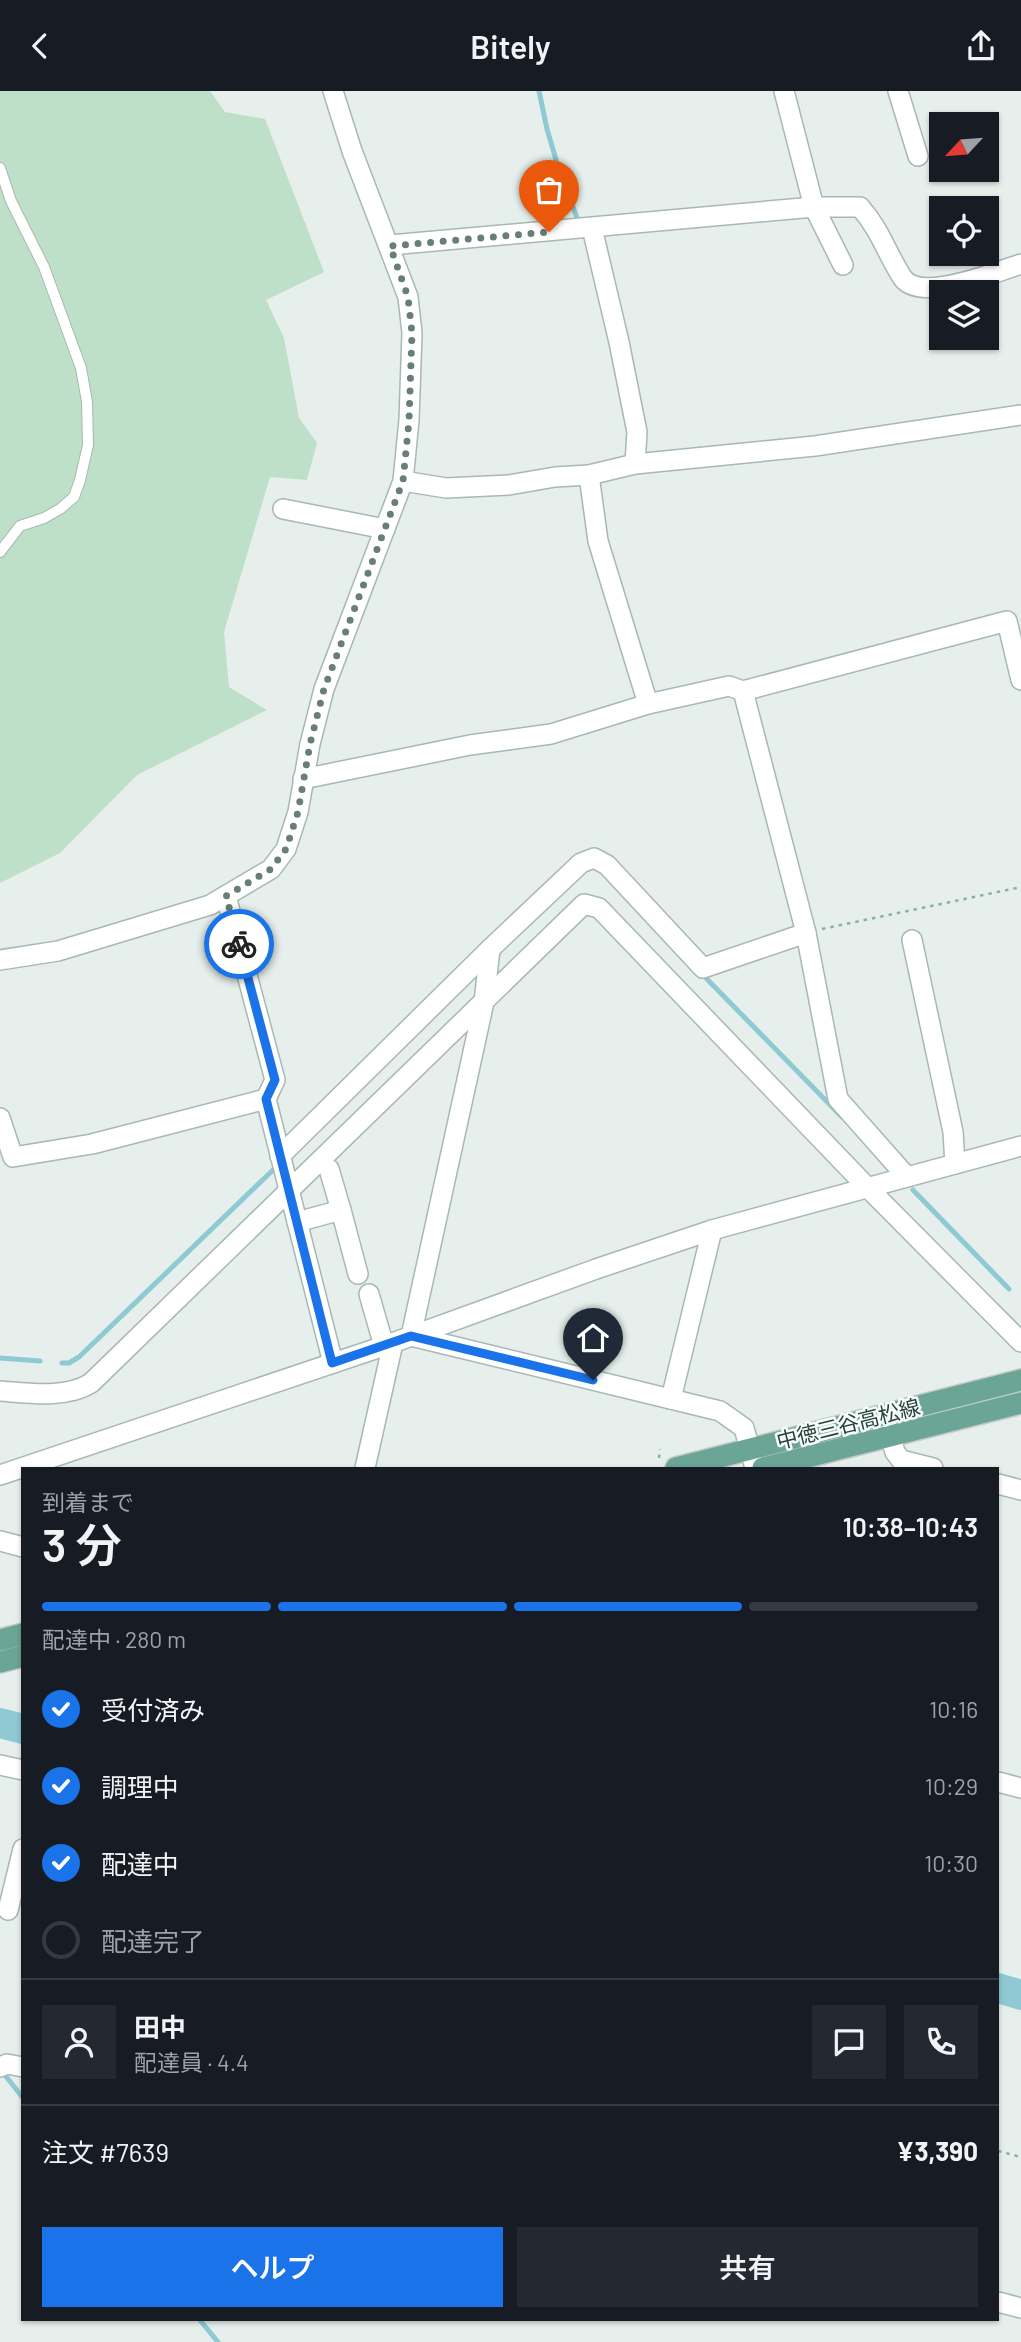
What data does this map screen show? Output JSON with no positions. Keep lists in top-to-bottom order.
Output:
{
  "streets": {
    "main road": ["中徳三谷高松線"]
  },
  "north": "bottom left",
  "page": {
    "header": "Bitely",
    "heading": ["3 分", "到着まで", "10:38–10:43"],
    "panel": [
      "田中",
      "配達員 · 4.4",
      "注文 #7639",
      "¥3,390"
    ],
    "bar": "配達中 · 280 m",
    "list": [
      ["受付済み", "10:16"],
      ["調理中", "10:29"],
      ["配達中", "10:30"],
      "配達完了"
    ],
    "buttons": ["ヘルプ", "共有"]
  }
}
